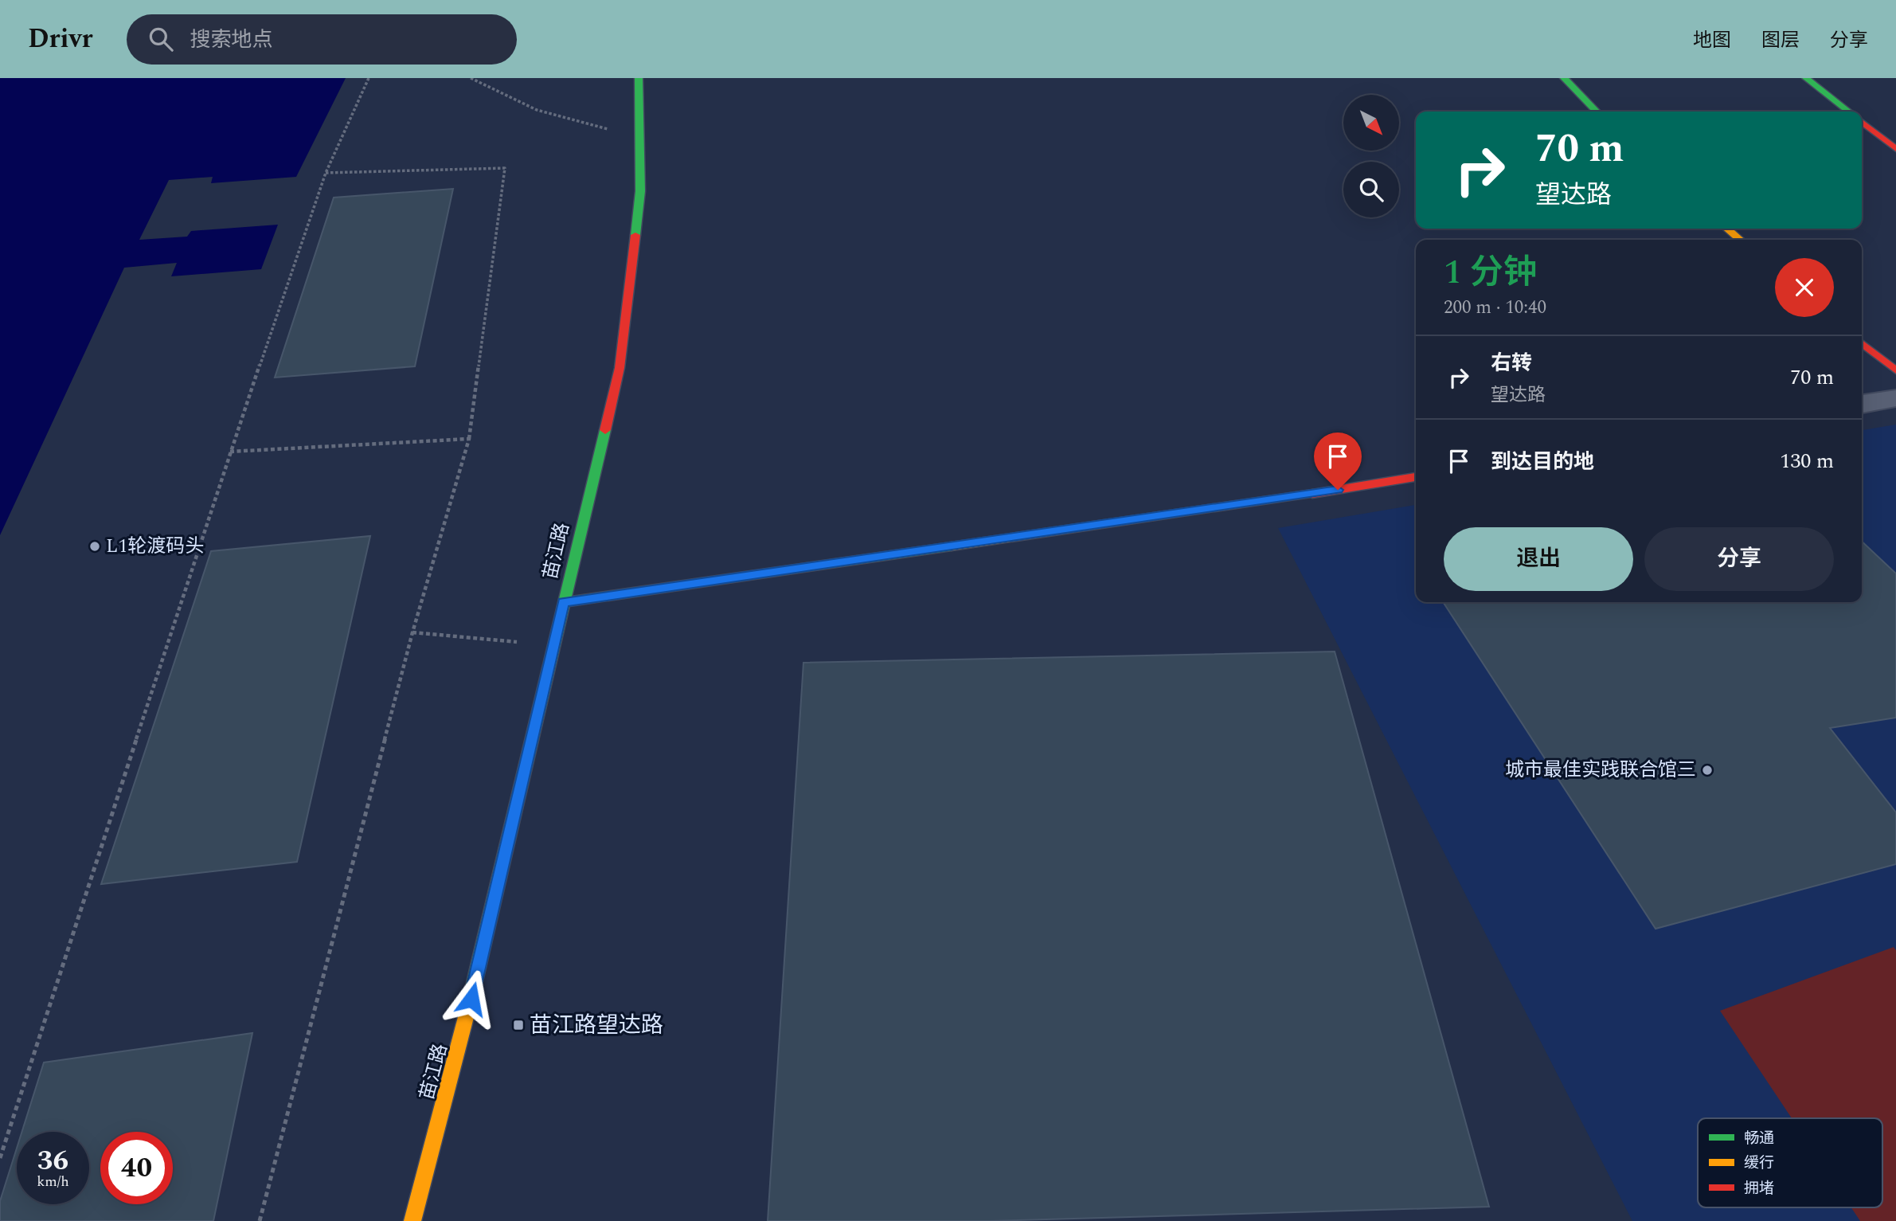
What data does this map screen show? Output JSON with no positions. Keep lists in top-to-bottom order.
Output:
{
  "streets": {
    "street": ["苗江路"]
  },
  "places": {
    "other": ["L1轮渡码头", "城市最佳实践联合馆三"],
    "transit": ["苗江路望达路"]
  },
  "legend": ["畅通", "缓行", "拥堵"],
  "north": "bottom right",
  "page": {
    "header": "Drivr",
    "search": "搜索地点",
    "nav": ["地图", "图层", "分享"],
    "turn": ["70 m", "望达路"],
    "heading": ["1 分钟", "200 m · 10:40"],
    "list": [
      {
        "name": "右转",
        "note": "望达路",
        "value": "70 m"
      },
      {
        "name": "到达目的地",
        "value": "130 m"
      }
    ],
    "buttons": ["退出", "分享"],
    "speed": "36 km/h",
    "limit": "40"
  }
}
